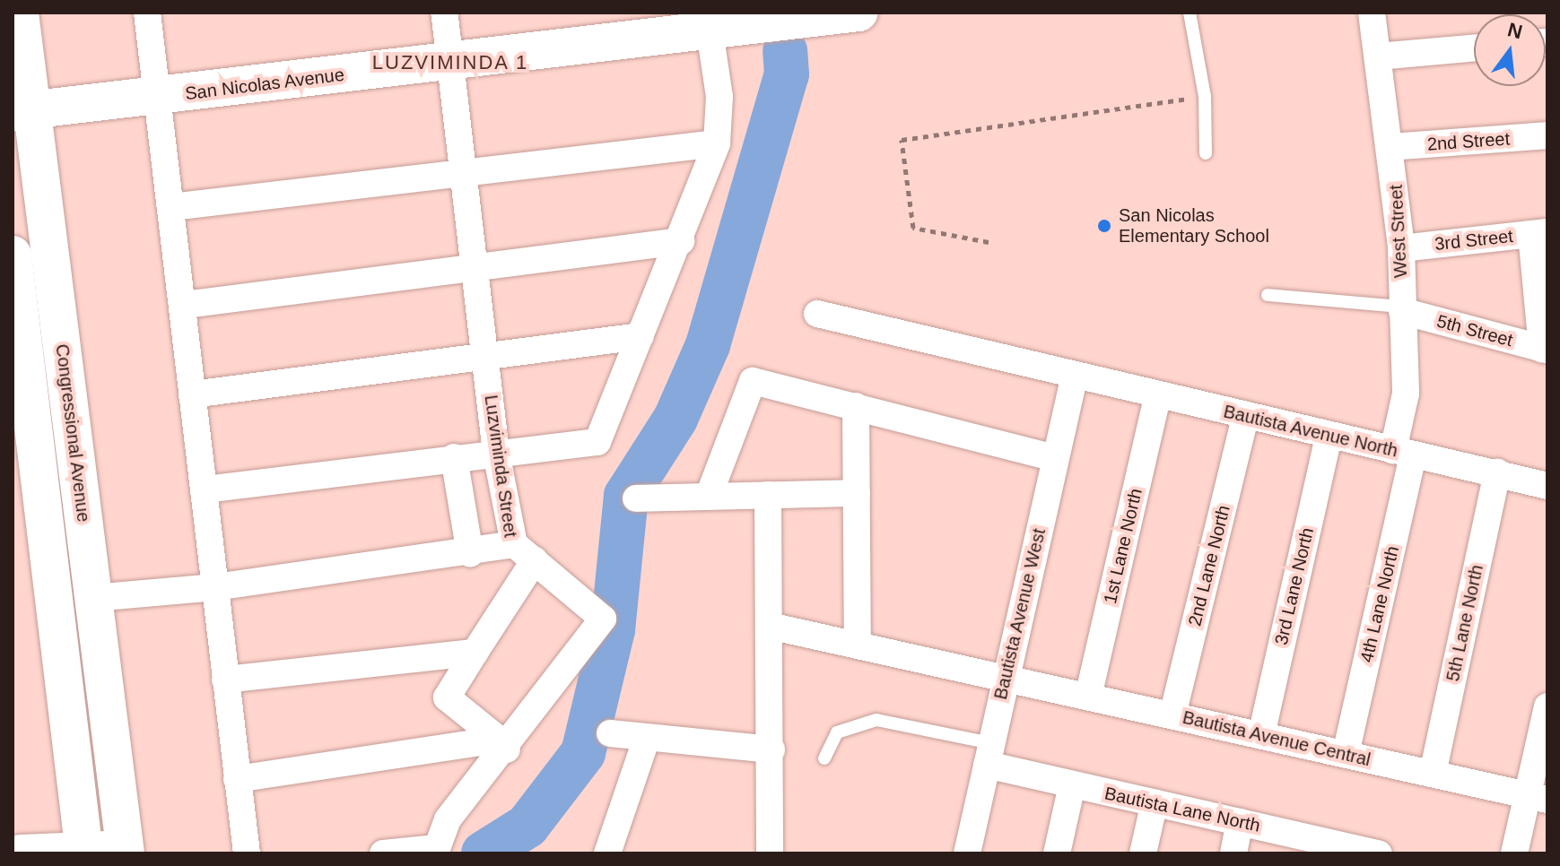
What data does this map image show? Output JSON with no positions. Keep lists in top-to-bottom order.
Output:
{
  "streets": {
    "main road": ["San Nicolas Avenue", "Congressional Avenue"],
    "street": [
      "2nd Street",
      "West Street",
      "3rd Street",
      "5th Street",
      "Bautista Avenue North",
      "Luzviminda Street",
      "1st Lane North",
      "2nd Lane North",
      "3rd Lane North",
      "4th Lane North",
      "Bautista Avenue West",
      "5th Lane North",
      "Bautista Avenue Central",
      "Bautista Lane North"
    ]
  },
  "crossings": [
    ["San Nicolas Avenue", "Congressional Avenue"],
    ["San Nicolas Avenue", "Luzviminda Street"],
    ["2nd Street", "West Street"],
    ["West Street", "3rd Street"],
    ["West Street", "5th Street"],
    ["West Street", "Bautista Avenue North"],
    ["West Street", "4th Lane North"],
    ["Bautista Avenue North", "1st Lane North"],
    ["Bautista Avenue North", "2nd Lane North"],
    ["Bautista Avenue North", "3rd Lane North"],
    ["Bautista Avenue North", "4th Lane North"],
    ["Bautista Avenue North", "Bautista Avenue West"],
    ["Bautista Avenue North", "5th Lane North"],
    ["Congressional Avenue", "Luzviminda Street"],
    ["1st Lane North", "Bautista Avenue Central"],
    ["2nd Lane North", "Bautista Avenue Central"],
    ["3rd Lane North", "Bautista Avenue Central"],
    ["4th Lane North", "Bautista Avenue Central"],
    ["Bautista Avenue West", "Bautista Avenue Central"],
    ["Bautista Avenue West", "Bautista Lane North"],
    ["5th Lane North", "Bautista Avenue Central"]
  ],
  "districts": ["LUZVIMINDA 1"],
  "places": ["San Nicolas Elementary School"],
  "north": "top"
}
